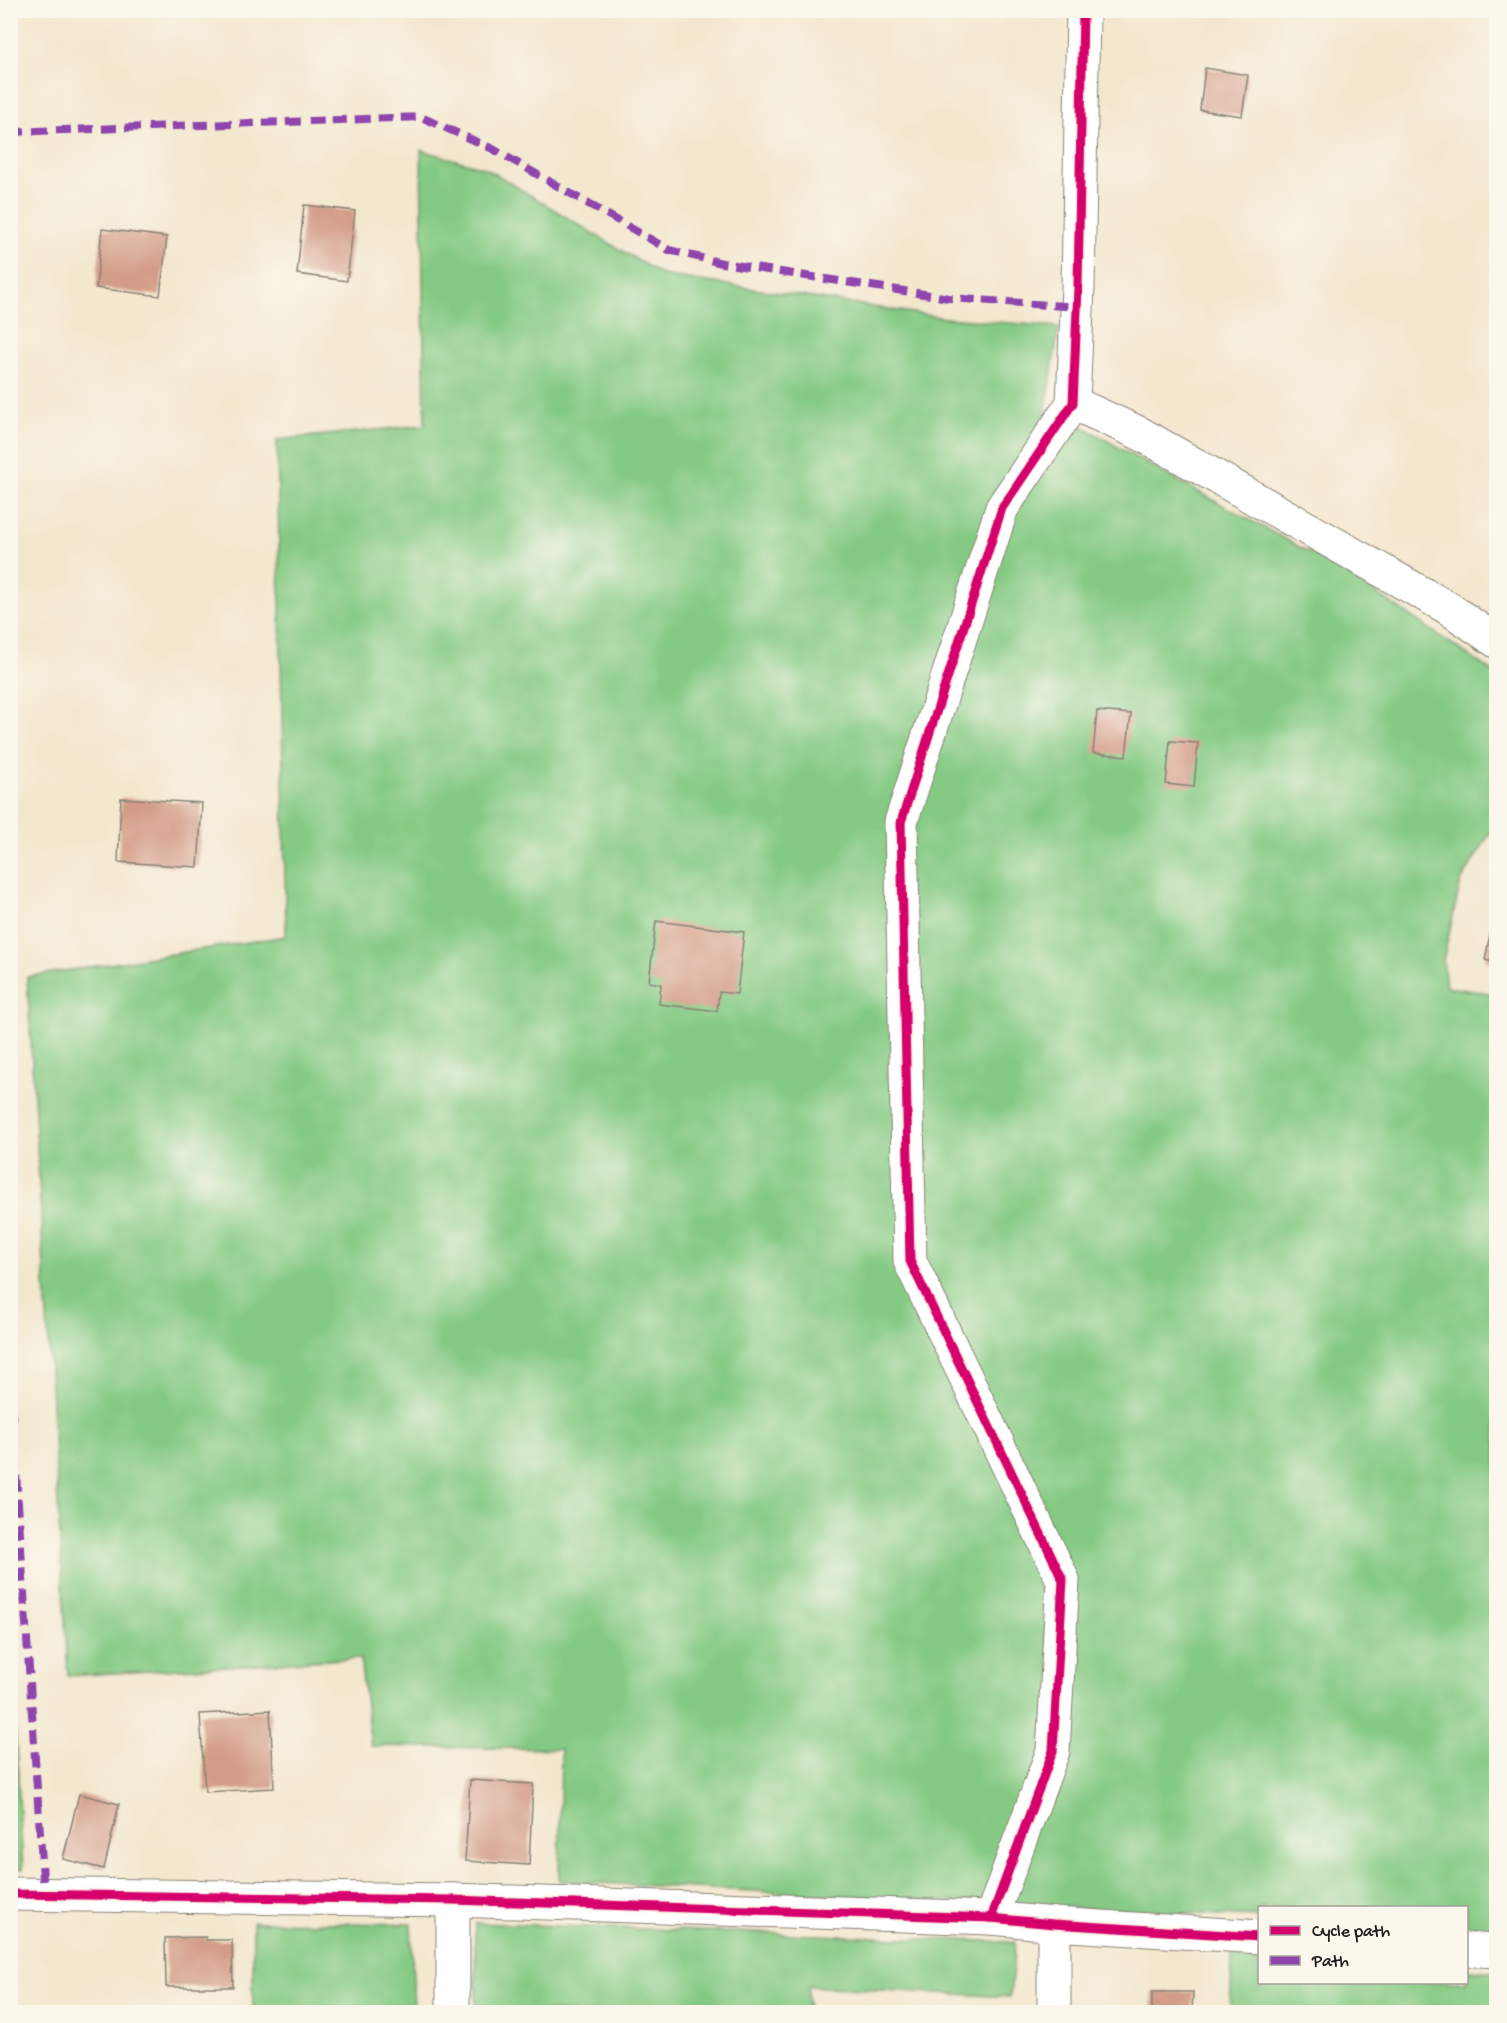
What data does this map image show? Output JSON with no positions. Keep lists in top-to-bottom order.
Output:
{
  "legend": ["Cycle path", "Path"]
}
